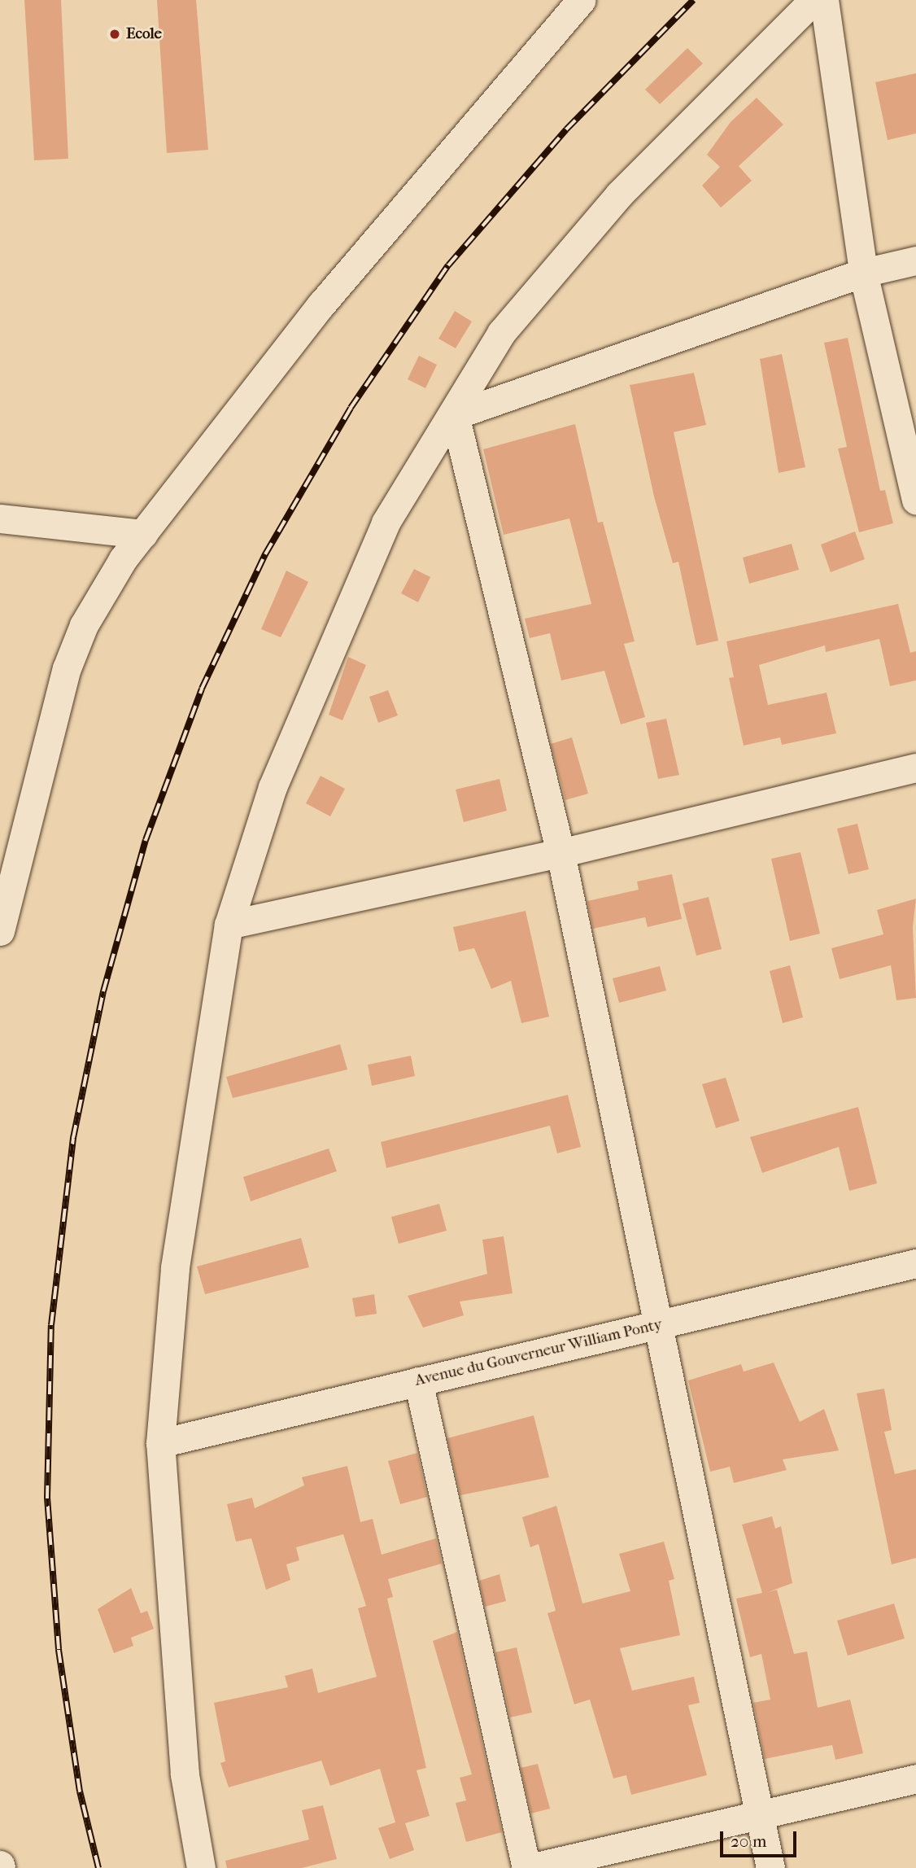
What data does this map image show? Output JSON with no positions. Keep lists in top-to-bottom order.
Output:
{
  "streets": {
    "street": ["Avenue du Gouverneur William Ponty"]
  },
  "places": ["Ecole"],
  "scale_bar": "20 m"
}
